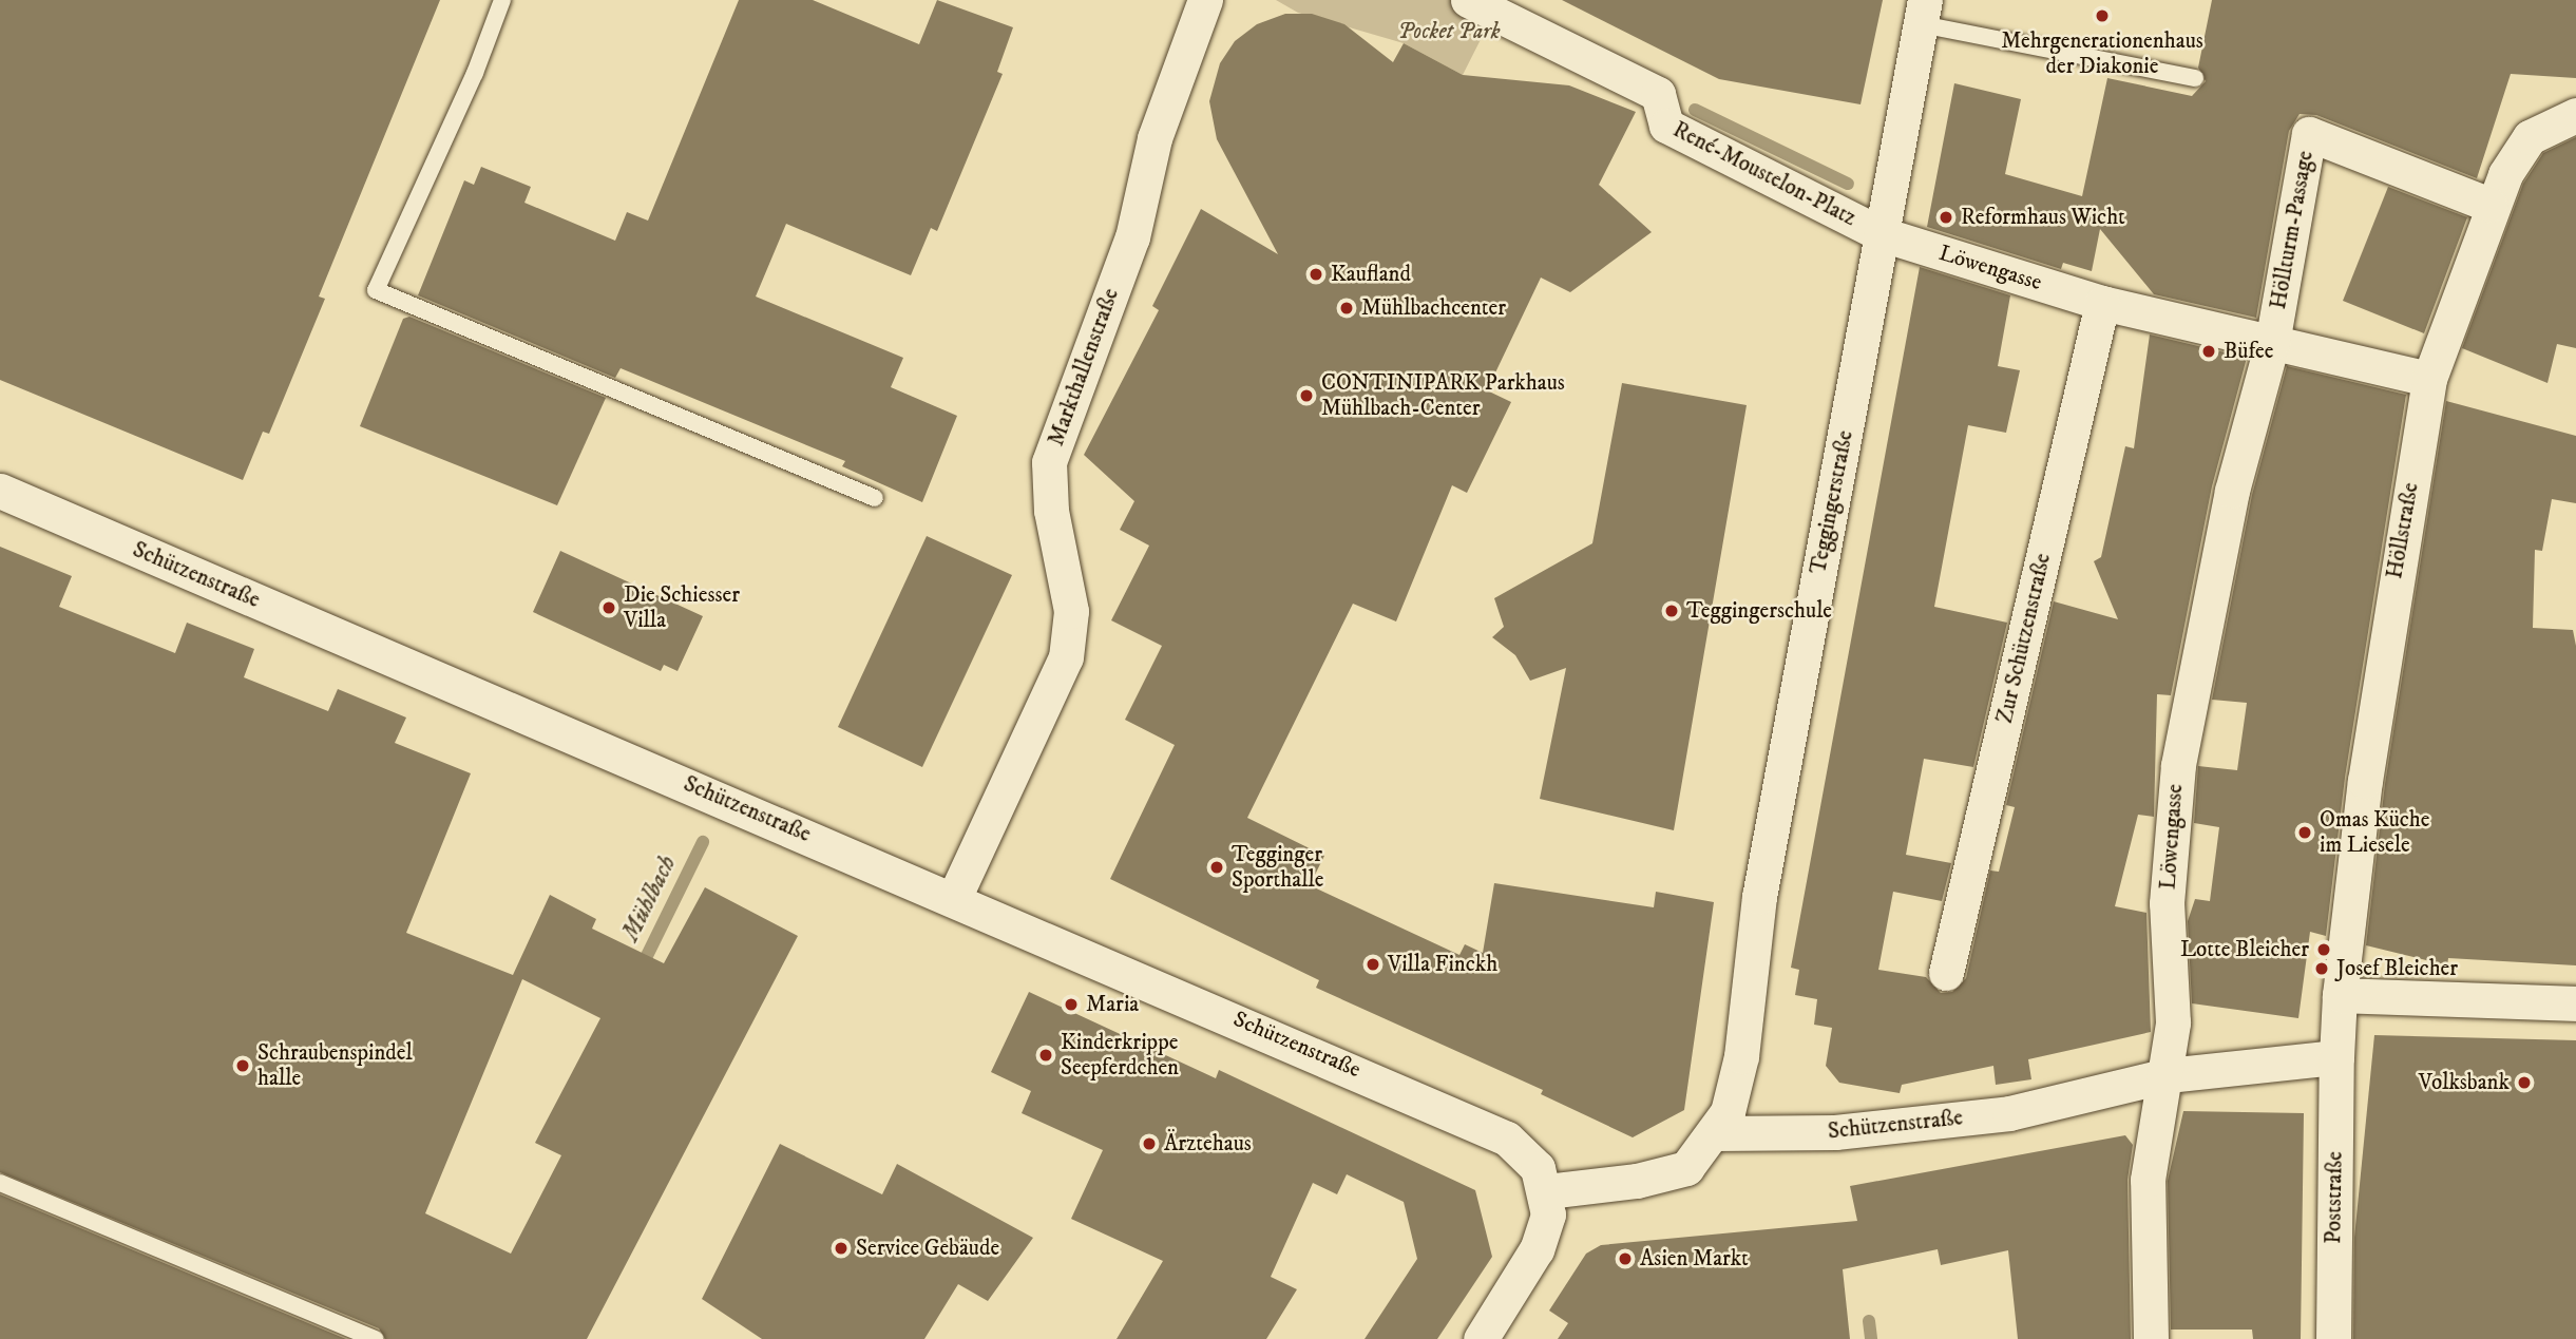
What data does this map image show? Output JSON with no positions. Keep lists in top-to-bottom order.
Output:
{
  "streets": {
    "street": [
      "René-Moustelon-Platz",
      "Höllturm-Passage",
      "Löwengasse",
      "Markthallenstraße",
      "Teggingerstraße",
      "Höllstraße",
      "Schützenstraße",
      "Zur Schützenstraße",
      "Poststraße"
    ]
  },
  "crossings": [
    ["René-Moustelon-Platz", "Löwengasse"],
    ["René-Moustelon-Platz", "Teggingerstraße"],
    ["Höllturm-Passage", "Löwengasse"],
    ["Höllturm-Passage", "Höllstraße"],
    ["Löwengasse", "Teggingerstraße"],
    ["Löwengasse", "Höllstraße"],
    ["Löwengasse", "Schützenstraße"],
    ["Löwengasse", "Zur Schützenstraße"],
    ["Markthallenstraße", "Schützenstraße"],
    ["Teggingerstraße", "Schützenstraße"],
    ["Schützenstraße", "Poststraße"]
  ],
  "water": ["Mühlbach"],
  "parks": ["Pocket Park"],
  "places": [
    "Mehrgenerationenhaus der Diakonie",
    "Reformhaus Wicht",
    "Kaufland",
    "Mühlbachcenter",
    "Büfee",
    "CONTINIPARK Parkhaus Mühlbach-Center",
    "Die Schiesser Villa",
    "Teggingerschule",
    "Omas Küche im Liesele",
    "Tegginger Sporthalle",
    "Lotte Bleicher",
    "Villa Finckh",
    "Josef Bleicher",
    "Maria",
    "Kinderkrippe Seepferdchen",
    "Schraubenspindel halle",
    "Volksbank",
    "Ärztehaus",
    "Service Gebäude",
    "Asien Markt"
  ]
}
